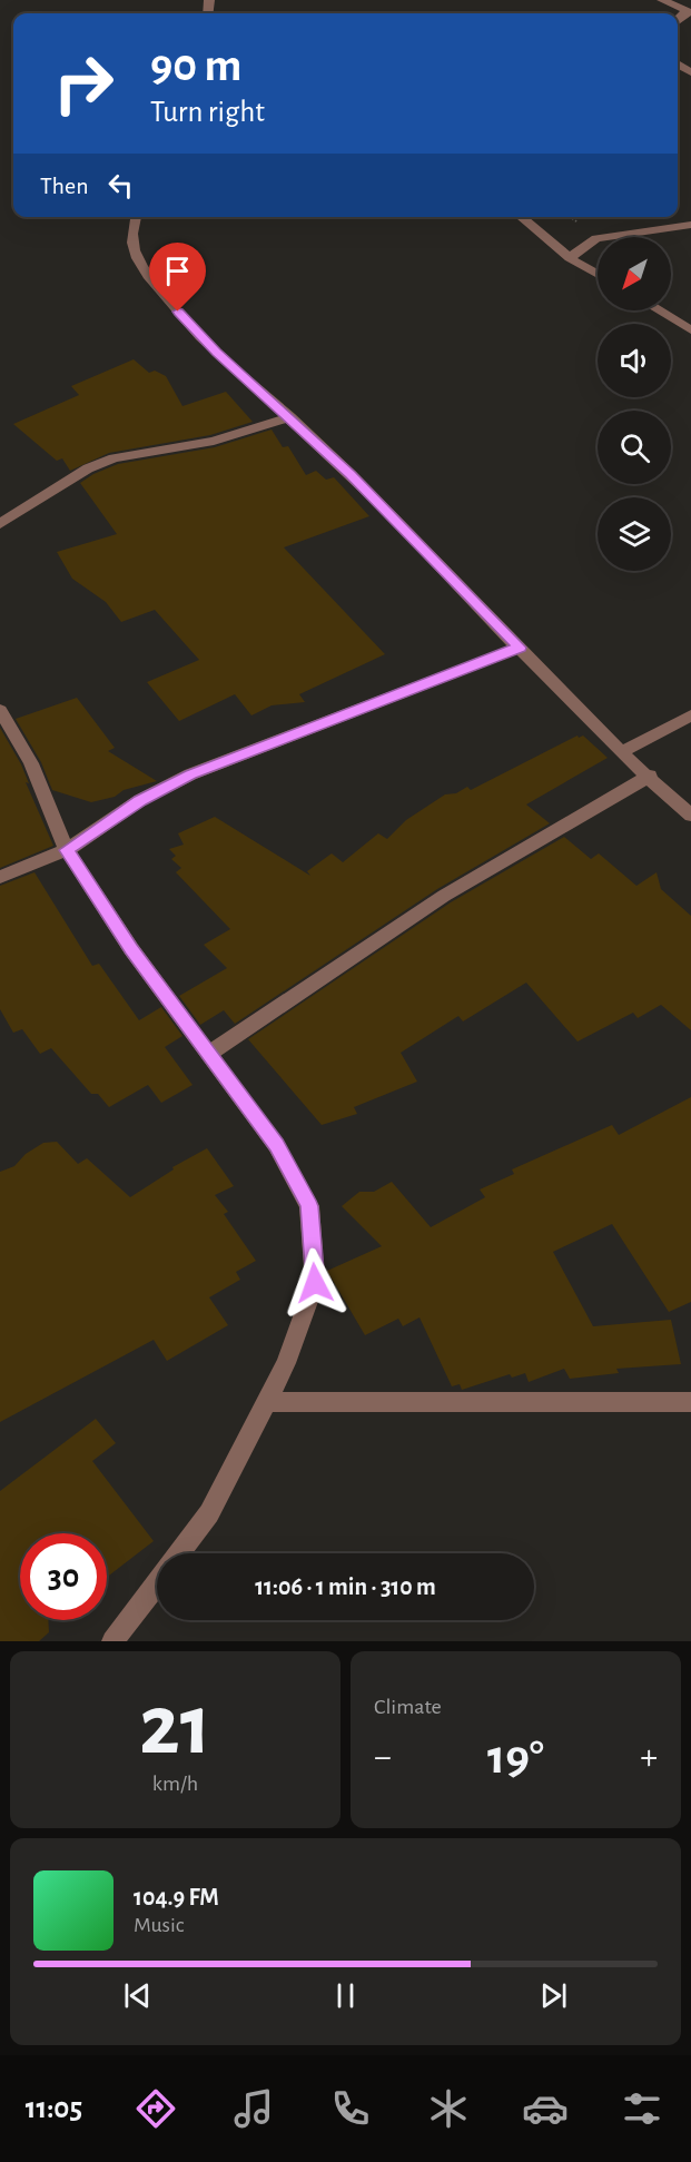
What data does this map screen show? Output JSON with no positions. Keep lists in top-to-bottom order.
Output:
{
  "north": "bottom left",
  "page": {
    "turn": ["90 m", "Turn right"],
    "then": "Then",
    "limit": "30",
    "trip": "11:06 · 1 min · 310 m",
    "tile": [
      ["21", "km/h"],
      "Climate"
    ],
    "heat": ["−", "19°", "+"],
    "song": ["104.9 FM", "Music"],
    "tabs": "11:05"
  }
}
